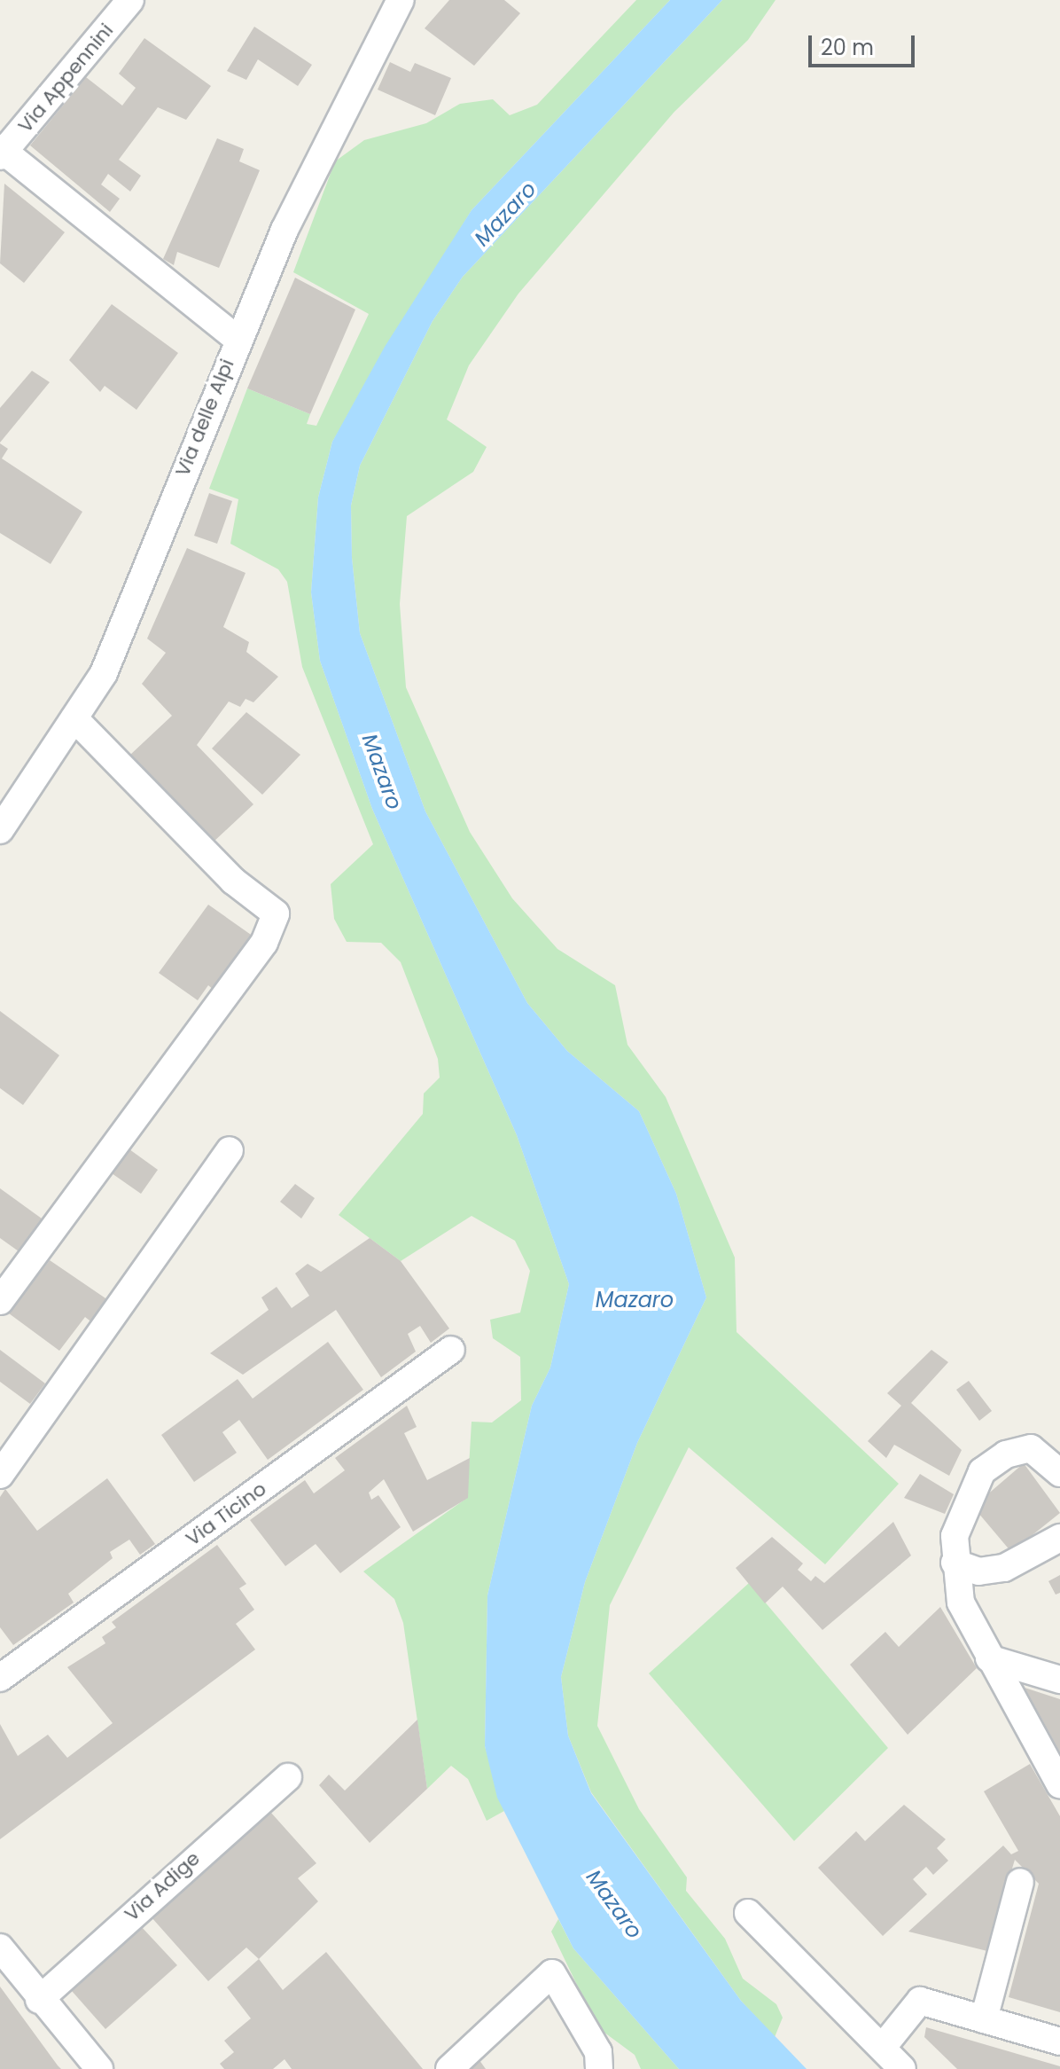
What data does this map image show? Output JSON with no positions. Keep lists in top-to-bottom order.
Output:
{
  "streets": {
    "street": [
      "Via Appennini",
      "Via delle Alpi",
      "Via Ticino",
      "Via Adige"
    ]
  },
  "water": ["Mazaro"],
  "scale_bar": "20 m"
}
